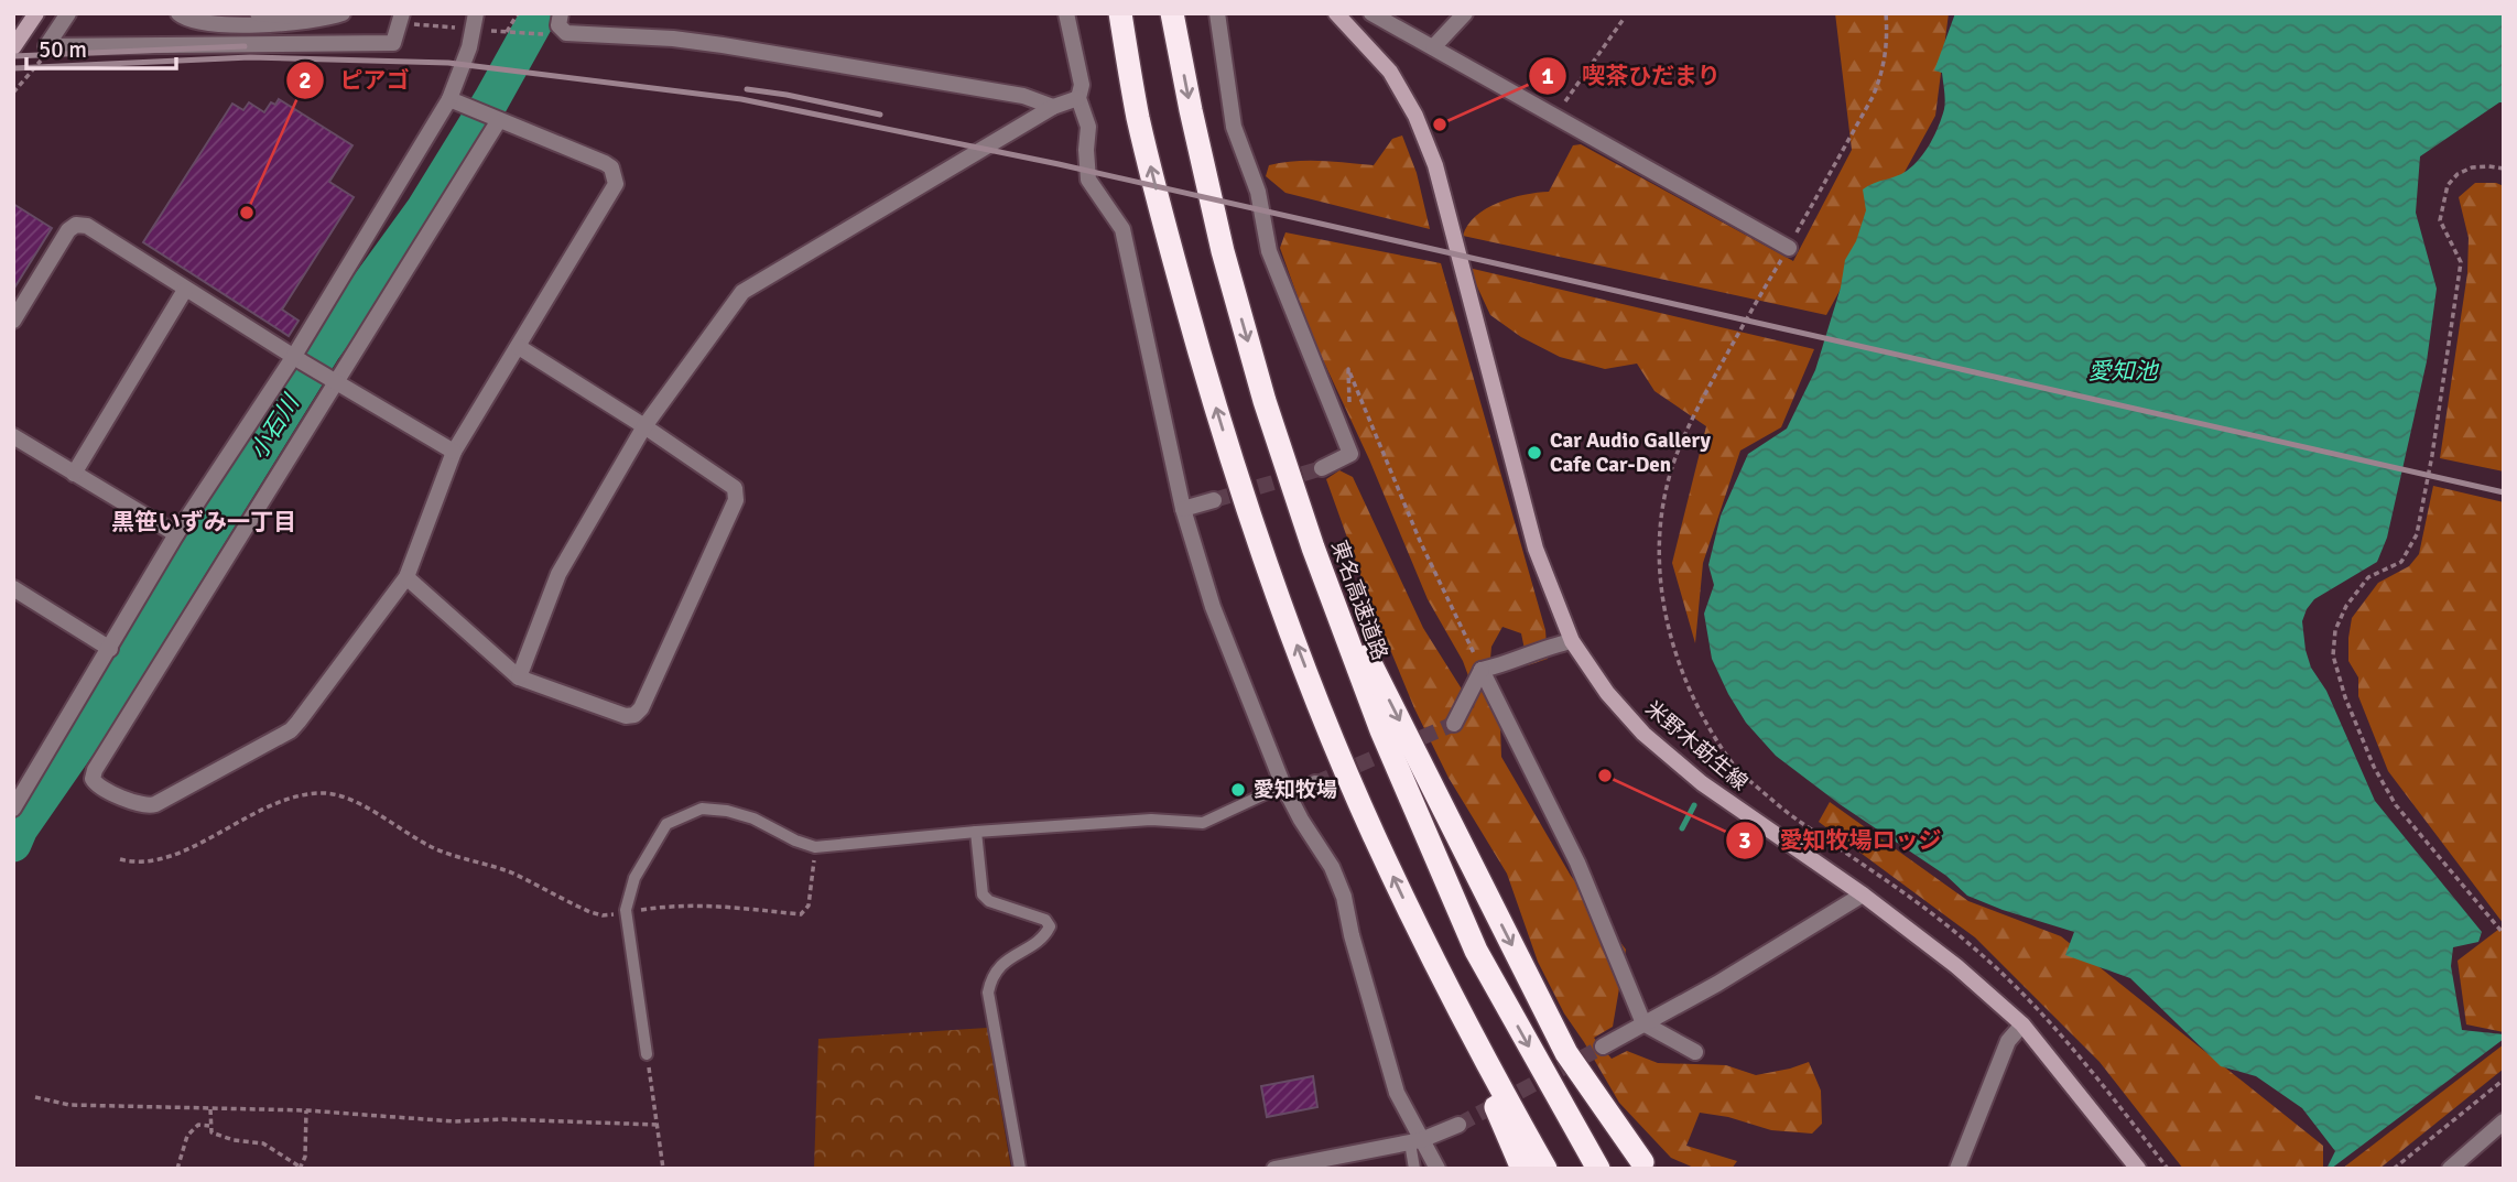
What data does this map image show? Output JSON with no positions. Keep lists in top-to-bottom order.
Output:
{
  "streets": {
    "highway": ["東名高速道路"],
    "main road": ["米野木莇生線"]
  },
  "districts": ["黒笹いずみ一丁目"],
  "water": ["愛知池", "小石川"],
  "places": [
    "喫茶ひだまり",
    "ピアゴ",
    "Car Audio Gallery Cafe Car-Den",
    "愛知牧場ロッジ",
    "愛知牧場"
  ],
  "scale_bar": "50 m"
}
